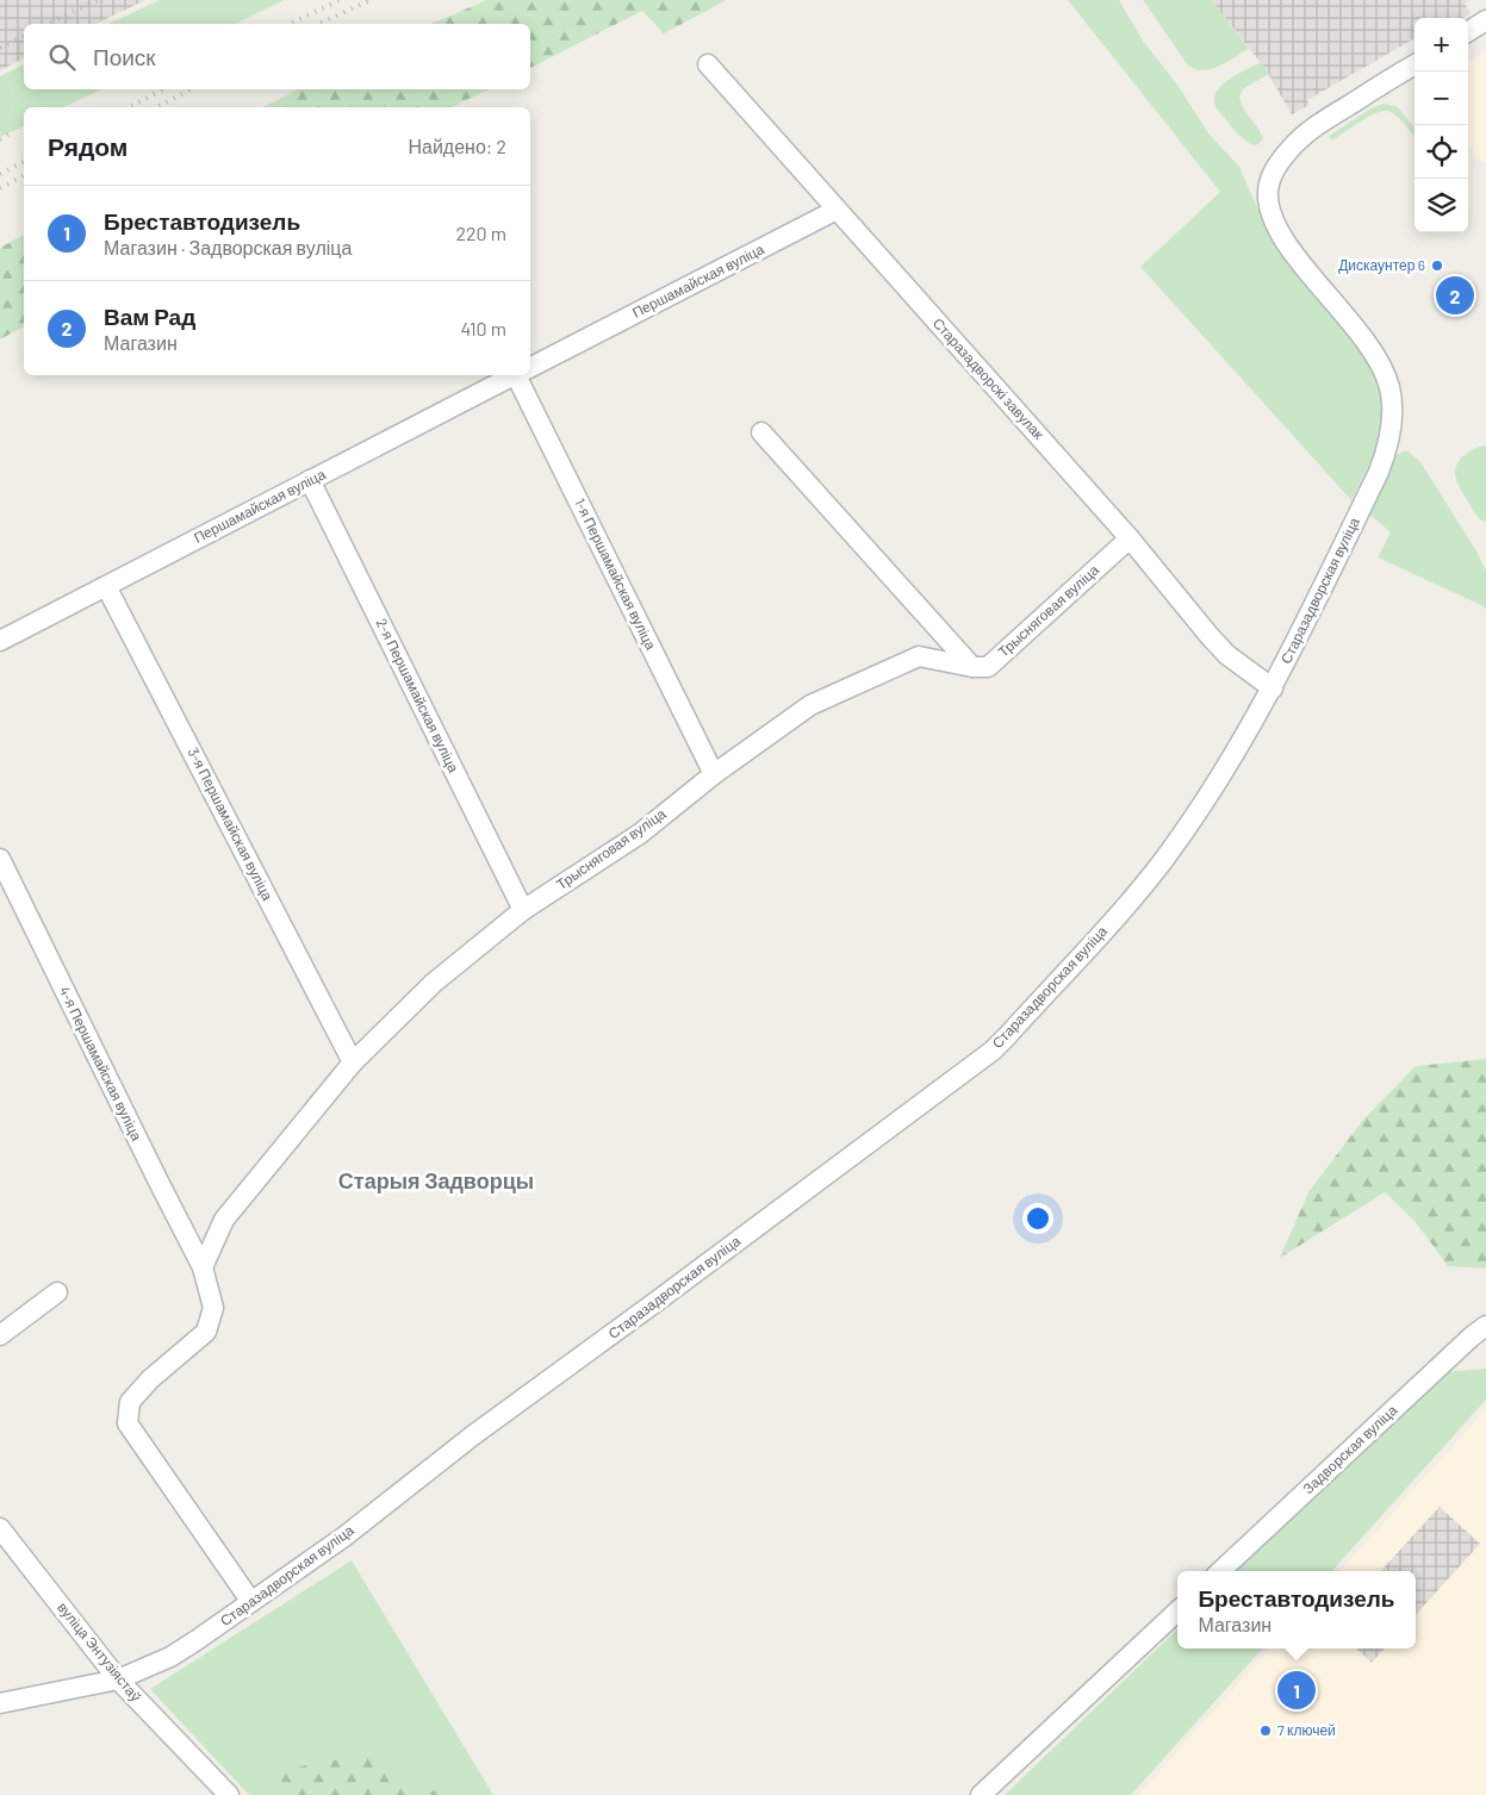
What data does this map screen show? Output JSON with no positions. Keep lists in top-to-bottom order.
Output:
{
  "streets": {
    "street": [
      "Першамайская вуліца",
      "Старазадворскі завулак",
      "1-я Першамайская вуліца",
      "Старазадворская вуліца",
      "Трысняговая вуліца",
      "2-я Першамайская вуліца",
      "3-я Першамайская вуліца",
      "4-я Першамайская вуліца",
      "Задворская вуліца",
      "вуліца Энтузіястаў"
    ]
  },
  "crossings": [
    ["Першамайская вуліца", "Старазадворскі завулак"],
    ["Першамайская вуліца", "2-я Першамайская вуліца"],
    ["Першамайская вуліца", "3-я Першамайская вуліца"],
    ["Старазадворскі завулак", "Старазадворская вуліца"],
    ["Старазадворскі завулак", "Трысняговая вуліца"],
    ["1-я Першамайская вуліца", "Трысняговая вуліца"],
    ["Старазадворская вуліца", "4-я Першамайская вуліца"],
    ["Старазадворская вуліца", "вуліца Энтузіястаў"],
    ["Трысняговая вуліца", "2-я Першамайская вуліца"],
    ["Трысняговая вуліца", "3-я Першамайская вуліца"],
    ["Трысняговая вуліца", "4-я Першамайская вуліца"]
  ],
  "districts": ["Старыя Задворцы"],
  "places": ["Дискаунтер 6", "7 ключей"],
  "page": {
    "map_buttons": ["+", "−"],
    "search": "Поиск",
    "heading": ["Рядом", "Найдено: 2"],
    "list": [
      {
        "mark": "1",
        "name": "Бреставтодизель",
        "note": "Магазин · Задворская вуліца",
        "value": "220 m"
      },
      {
        "mark": "2",
        "name": "Вам Рад",
        "note": "Магазин",
        "value": "410 m"
      }
    ],
    "pins": ["2", "1"],
    "popup": ["Бреставтодизель", "Магазин"]
  }
}
